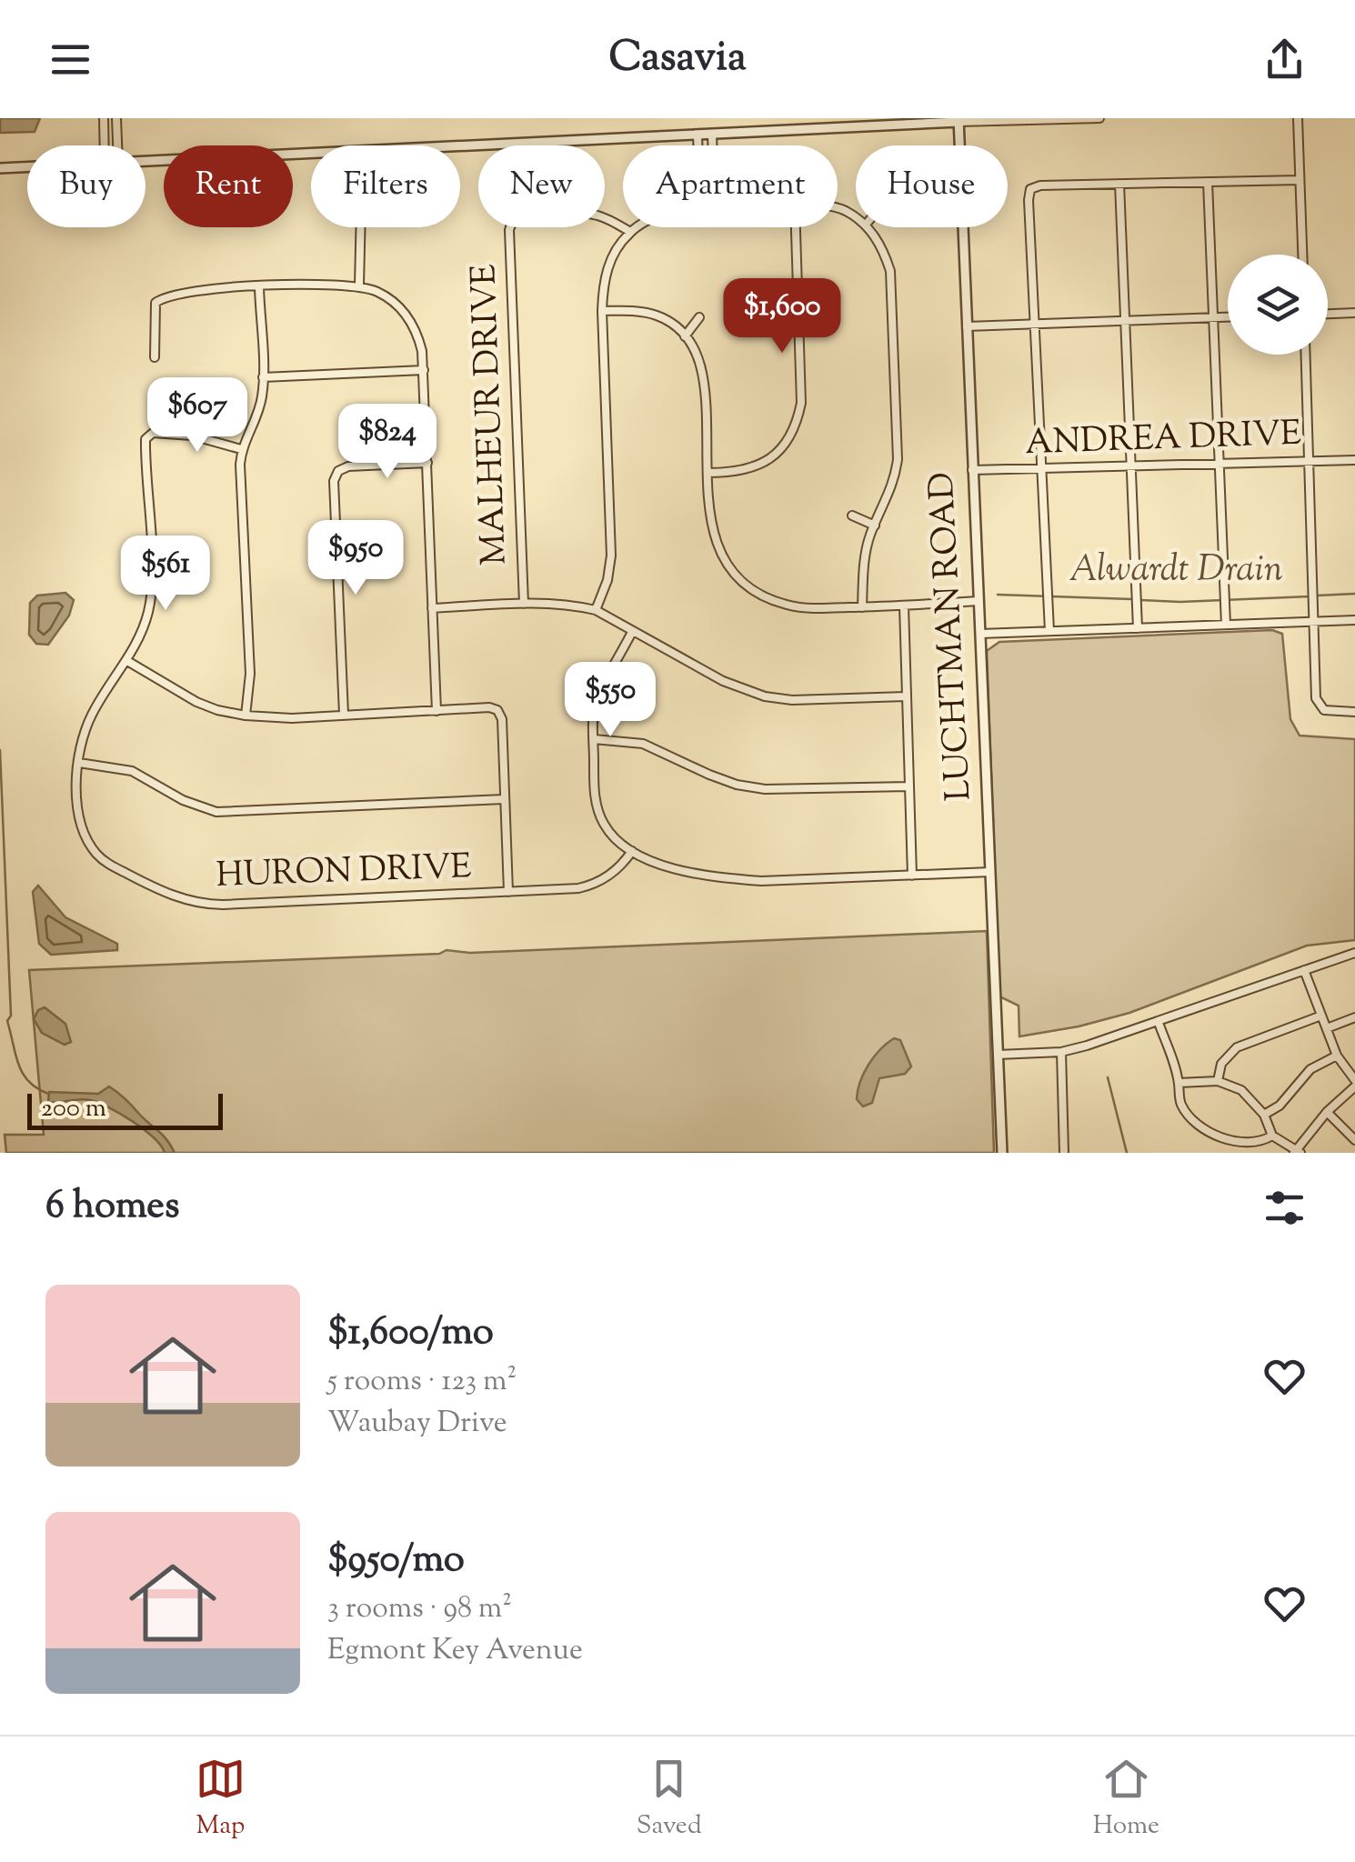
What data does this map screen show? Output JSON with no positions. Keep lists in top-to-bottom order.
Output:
{
  "streets": {
    "street": [
      "MALHEUR DRIVE",
      "ANDREA DRIVE",
      "LUCHTMAN ROAD",
      "HURON DRIVE"
    ]
  },
  "crossings": [
    ["ANDREA DRIVE", "LUCHTMAN ROAD"]
  ],
  "water": ["Alwardt Drain"],
  "scale_bar": "200 m",
  "page": {
    "header": "Casavia",
    "chip": [
      "Buy",
      "Rent",
      "Filters",
      "New",
      "Apartment",
      "House"
    ],
    "price": [
      "$1,600",
      "$607",
      "$824",
      "$950",
      "$561",
      "$550"
    ],
    "scale": "200 m",
    "heading": "6 homes",
    "list": [
      {
        "name": "$1,600/mo",
        "note": "5 rooms · 123 m² · Waubay Drive"
      },
      {
        "name": "$950/mo",
        "note": "3 rooms · 98 m² · Egmont Key Avenue"
      }
    ],
    "tabs": ["Map", "Saved", "Home"]
  }
}
